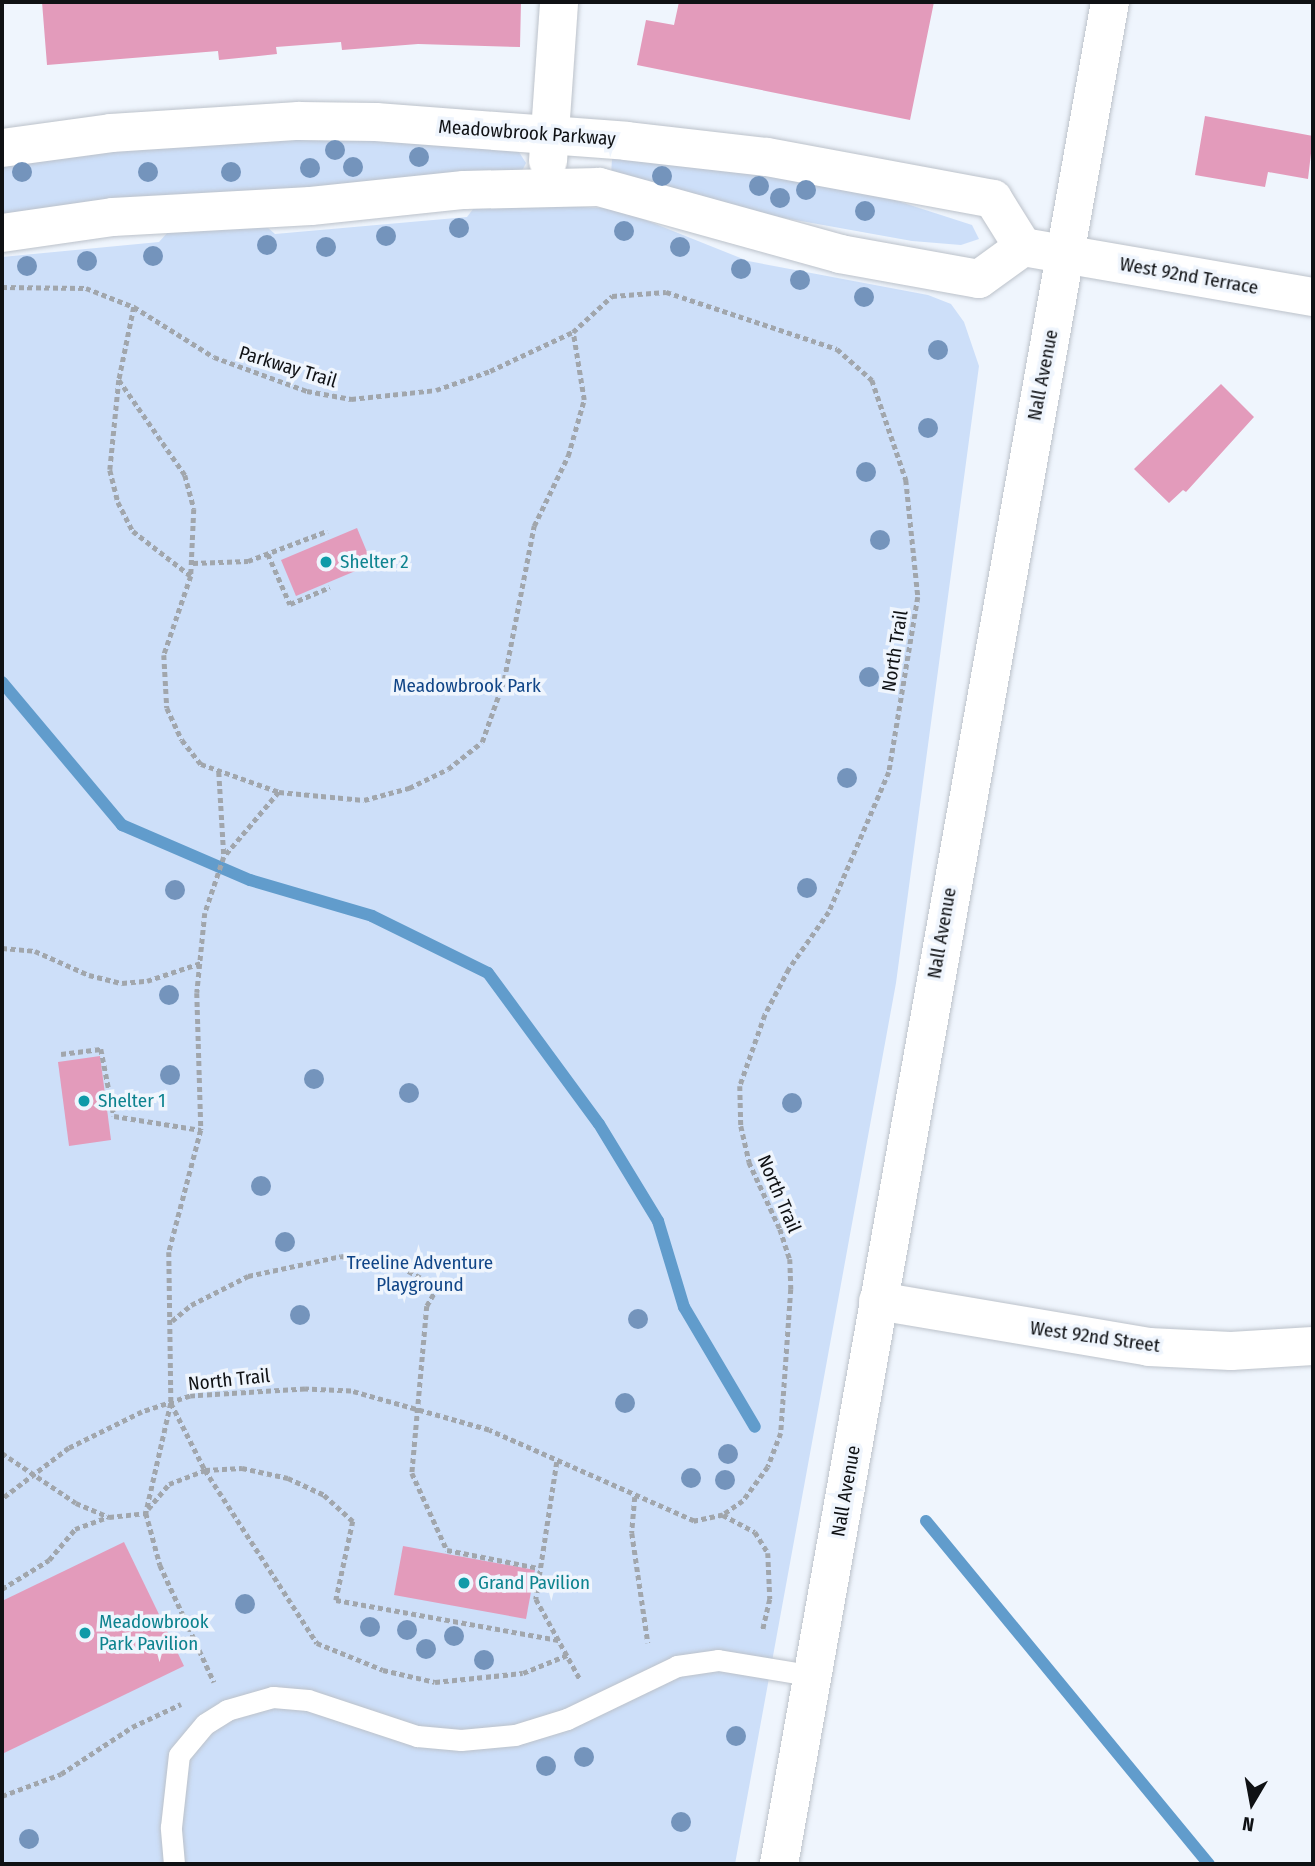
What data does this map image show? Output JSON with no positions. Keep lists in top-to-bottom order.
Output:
{
  "streets": {
    "street": [
      "Meadowbrook Parkway",
      "West 92nd Terrace",
      "Nall Avenue",
      "West 92nd Street"
    ],
    "path": ["Parkway Trail", "North Trail"]
  },
  "crossings": [
    ["West 92nd Terrace", "Nall Avenue"],
    ["Parkway Trail", "North Trail"],
    ["Nall Avenue", "West 92nd Street"]
  ],
  "parks": ["Meadowbrook Park", "Treeline Adventure Playground"],
  "places": [
    "Shelter 2",
    "Shelter 1",
    "Grand Pavilion",
    "Meadowbrook Park Pavilion"
  ],
  "north": "bottom"
}
